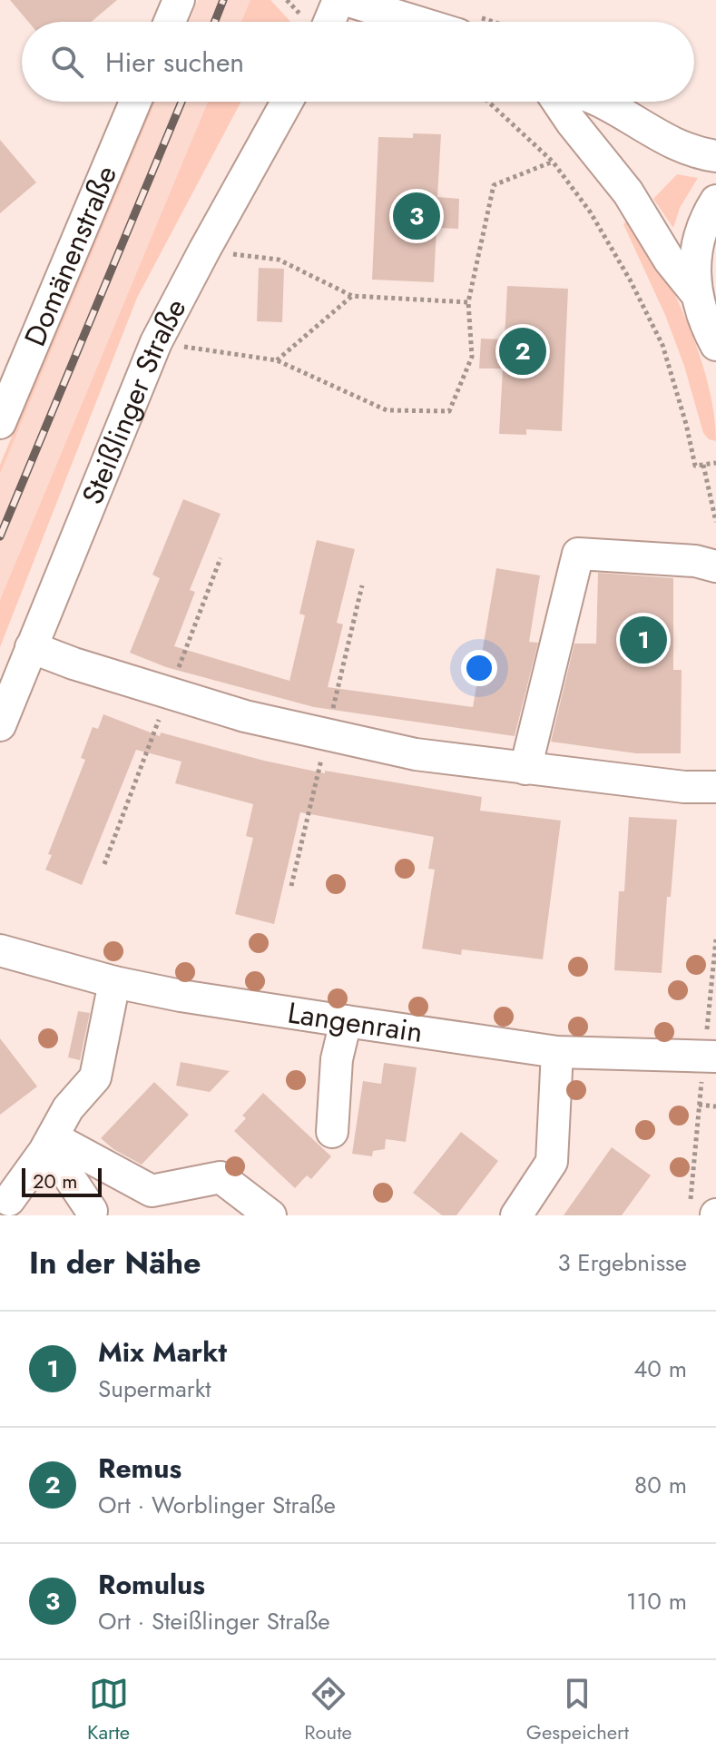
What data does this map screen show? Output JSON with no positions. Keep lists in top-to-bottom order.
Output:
{
  "streets": {
    "street": ["Domänenstraße", "Steißlinger Straße", "Langenrain"]
  },
  "scale_bar": "20 m",
  "page": {
    "search": "Hier suchen",
    "pins": ["3", "2", "1"],
    "scale": "20 m",
    "heading": ["In der Nähe", "3 Ergebnisse"],
    "list": [
      {
        "mark": "1",
        "name": "Mix Markt",
        "note": "Supermarkt",
        "value": "40 m"
      },
      {
        "mark": "2",
        "name": "Remus",
        "note": "Ort · Worblinger Straße",
        "value": "80 m"
      },
      {
        "mark": "3",
        "name": "Romulus",
        "note": "Ort · Steißlinger Straße",
        "value": "110 m"
      }
    ],
    "nav": ["Karte", "Route", "Gespeichert"]
  }
}
